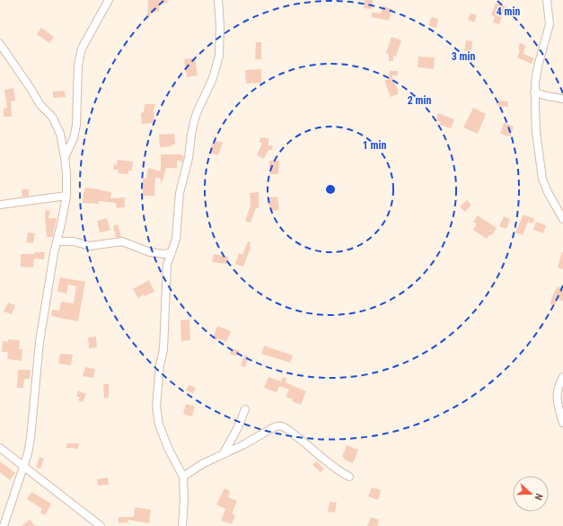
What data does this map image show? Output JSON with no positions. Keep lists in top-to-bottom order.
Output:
{
  "north": "right",
  "rings": [
    "4 min",
    "3 min",
    "2 min",
    "1 min"
  ]
}
